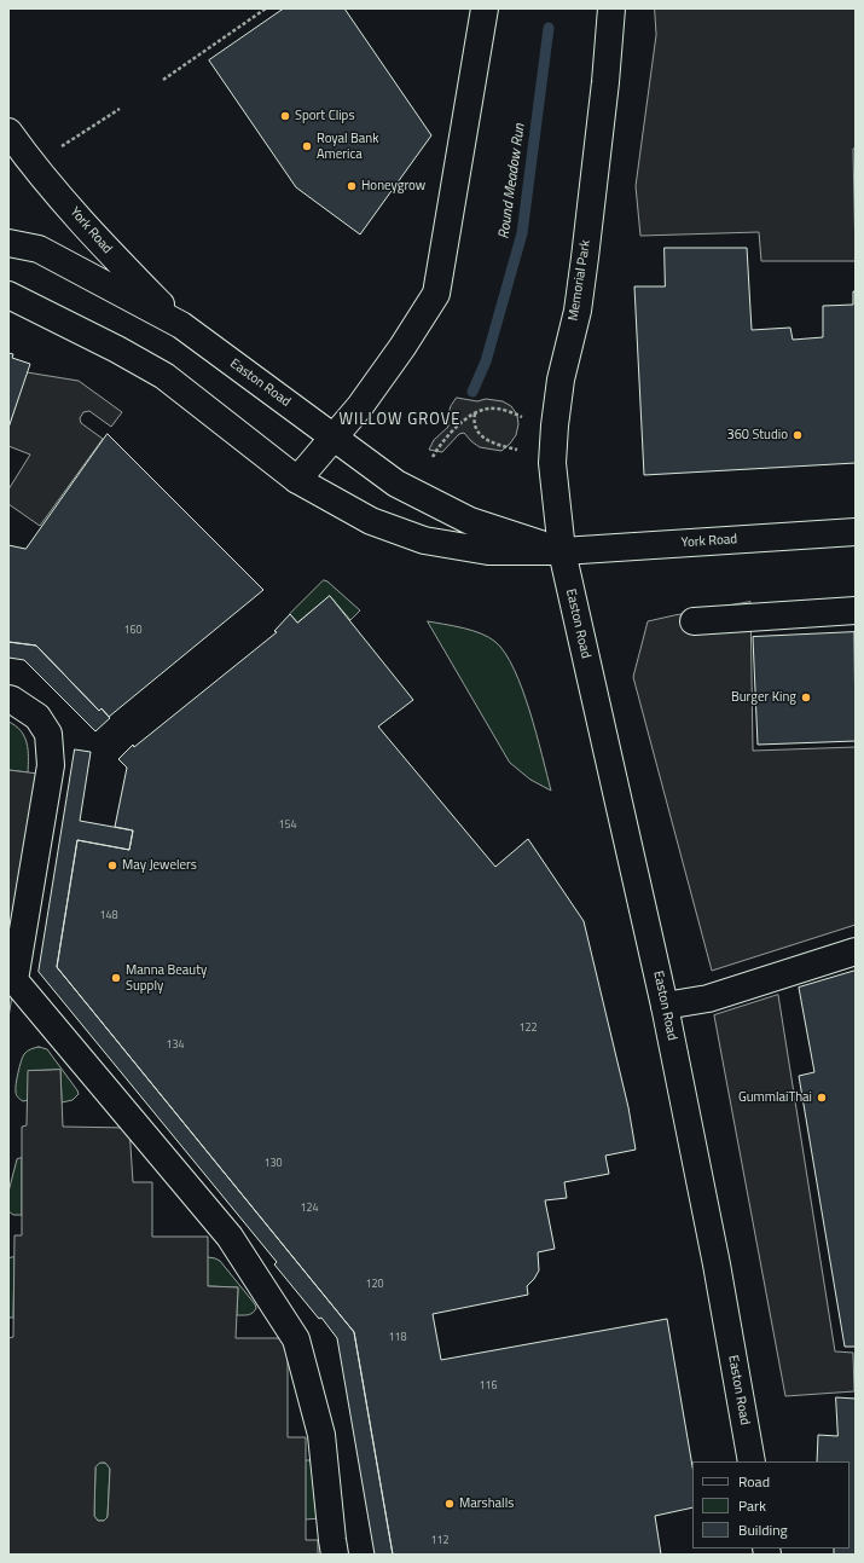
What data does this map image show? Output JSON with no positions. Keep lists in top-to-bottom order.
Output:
{
  "streets": {
    "main road": ["York Road", "Memorial Park", "Easton Road"]
  },
  "crossings": [
    ["York Road", "Memorial Park"],
    ["York Road", "Easton Road"],
    ["Memorial Park", "Easton Road"]
  ],
  "districts": ["WILLOW GROVE"],
  "water": ["Round Meadow Run"],
  "places": [
    "Sport Clips",
    "Royal Bank America",
    "Honeygrow",
    "360 Studio",
    "Burger King",
    "May Jewelers",
    "Manna Beauty Supply",
    "GummlaiThai",
    "Marshalls"
  ],
  "house_numbers": [
    "160",
    "154",
    "148",
    "122",
    "134",
    "130",
    "124",
    "120",
    "118",
    "116",
    "112"
  ],
  "legend": ["Road", "Park", "Building"]
}
